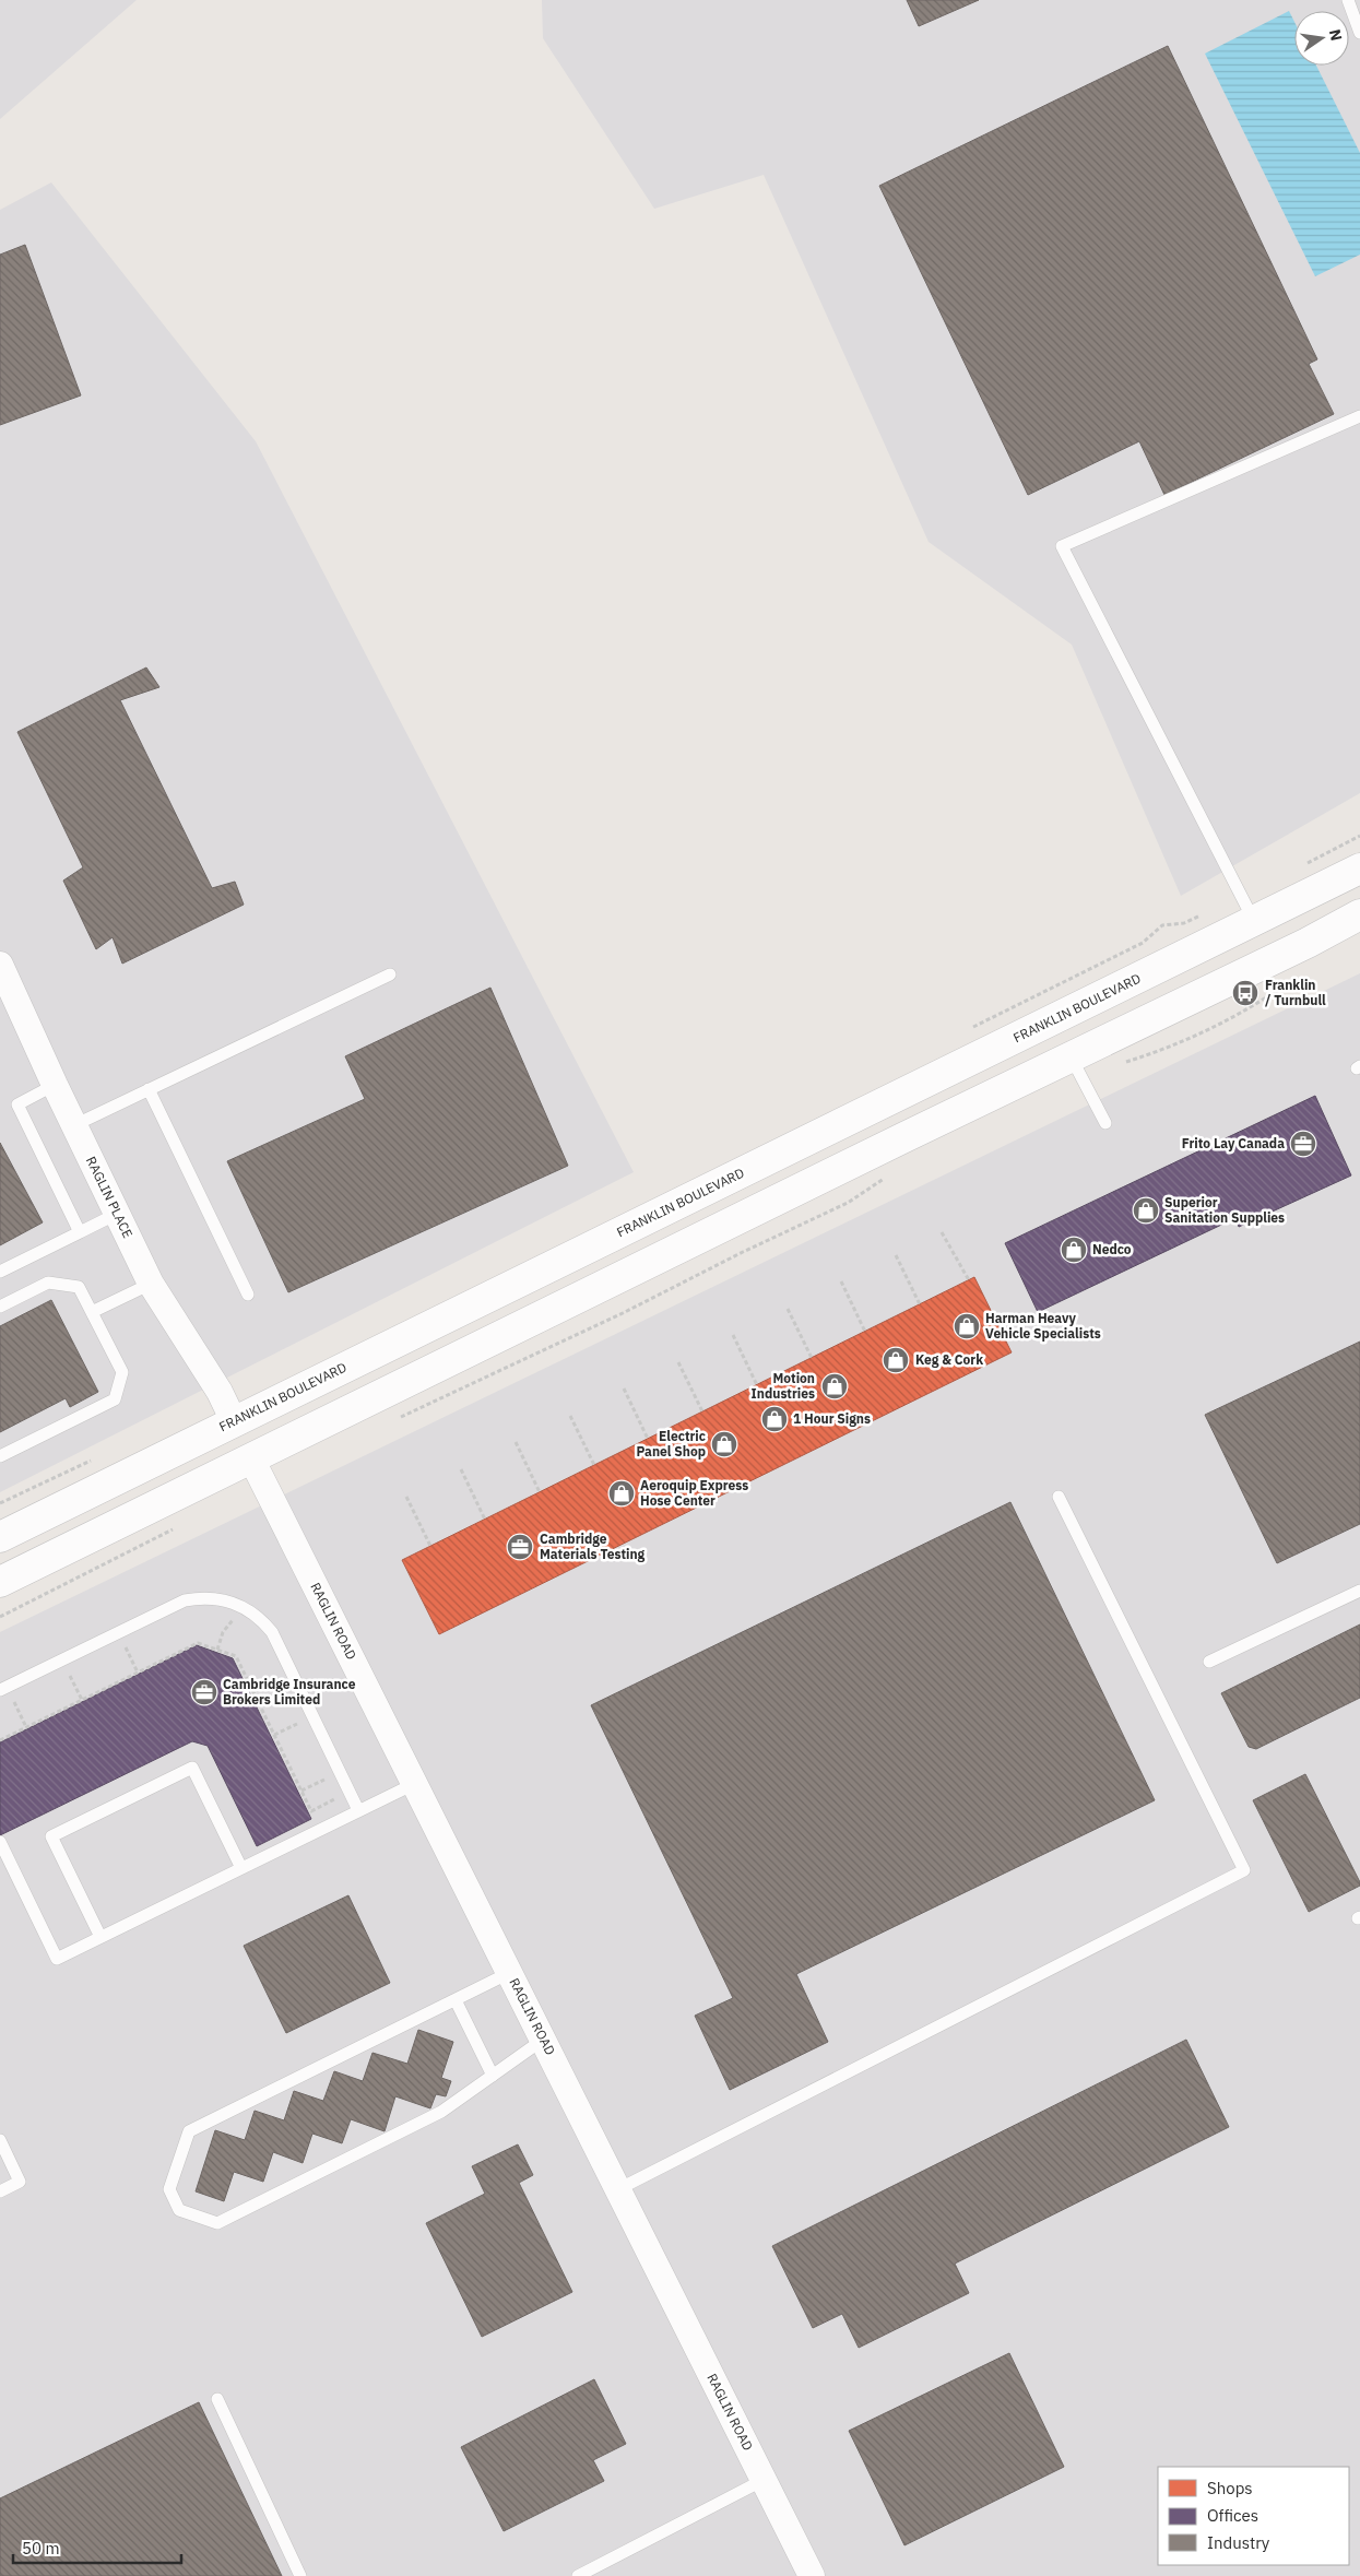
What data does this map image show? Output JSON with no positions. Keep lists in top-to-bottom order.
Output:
{
  "streets": {
    "main road": ["FRANKLIN BOULEVARD"],
    "street": ["RAGLIN PLACE", "RAGLIN ROAD"]
  },
  "crossings": [
    ["FRANKLIN BOULEVARD", "RAGLIN PLACE"]
  ],
  "places": {
    "bus stop": ["Franklin / Turnbull"],
    "office": ["Frito Lay Canada", "Cambridge Materials Testing", "Cambridge Insurance Brokers Limited"],
    "shop": [
      "Superior Sanitation Supplies",
      "Nedco",
      "Harman Heavy Vehicle Specialists",
      "Keg & Cork",
      "Motion Industries",
      "1 Hour Signs",
      "Electric Panel Shop",
      "Aeroquip Express Hose Center"
    ]
  },
  "legend": ["Shops", "Offices", "Industry"],
  "scale_bar": "50 m",
  "north": "right"
}
